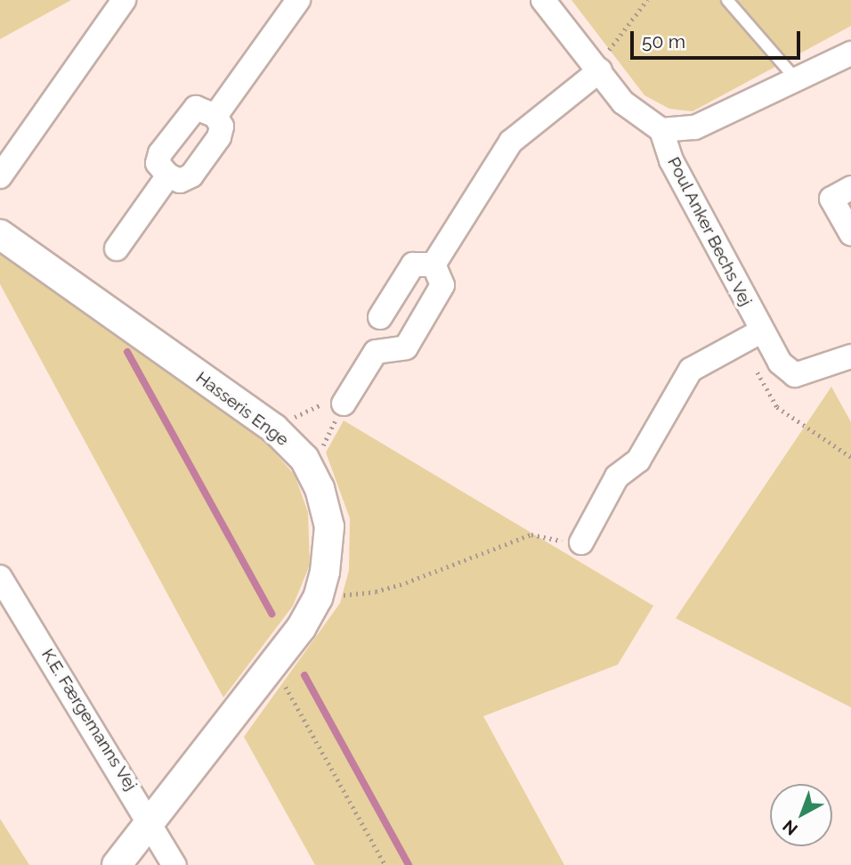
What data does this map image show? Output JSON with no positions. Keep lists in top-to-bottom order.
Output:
{
  "streets": {
    "street": ["Poul Anker Bechs Vej", "Hasseris Enge", "K.E. Færgemanns Vej"]
  },
  "crossings": [
    ["Hasseris Enge", "K.E. Færgemanns Vej"]
  ],
  "scale_bar": "50 m",
  "north": "bottom left"
}
